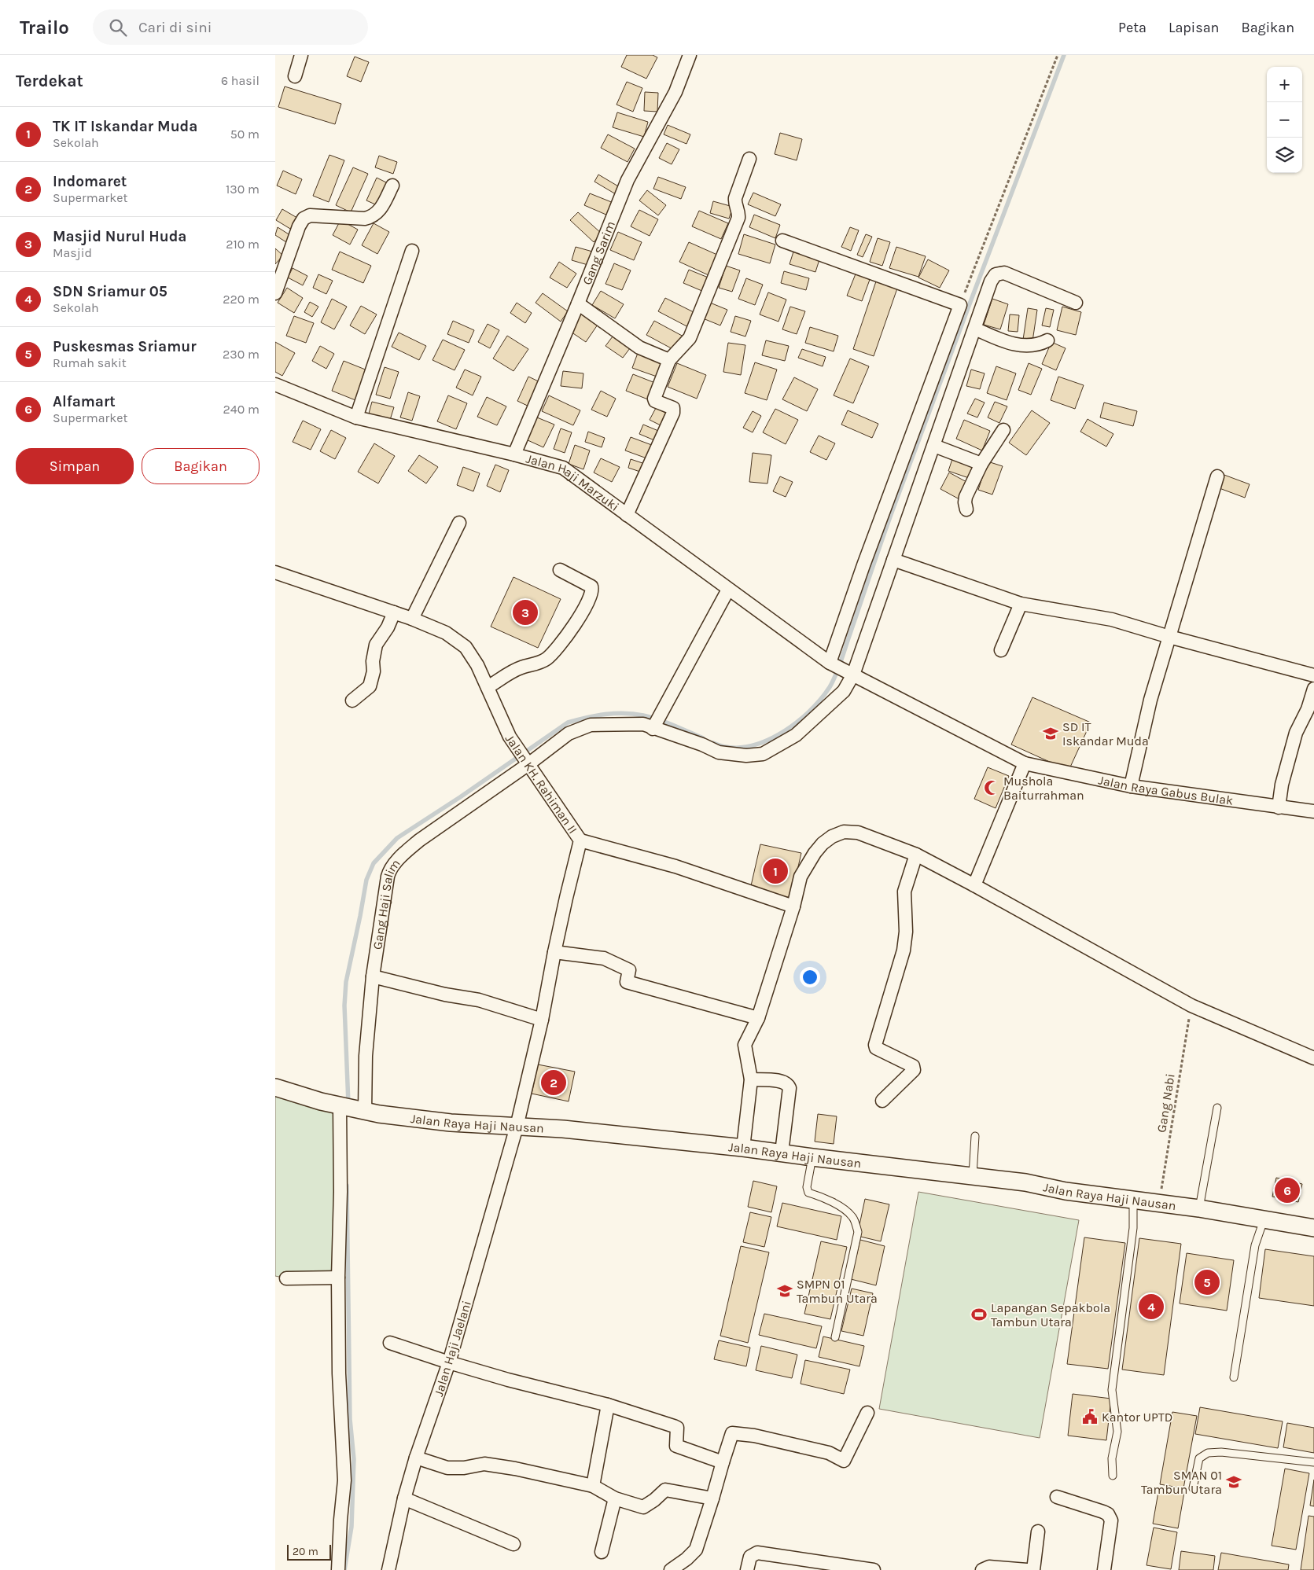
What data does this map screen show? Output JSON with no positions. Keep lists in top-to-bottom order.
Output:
{
  "streets": {
    "street": [
      "Gang Sarim",
      "Jalan Haji Marzuki",
      "Jalan KH. Rahiman II",
      "Jalan Raya Gabus Bulak",
      "Gang Haji Salim",
      "Jalan Raya Haji Nausan",
      "Jalan Haji Jaelani"
    ],
    "path": ["Gang Nabi"]
  },
  "crossings": [
    ["Gang Sarim", "Jalan Haji Marzuki"],
    ["Jalan Haji Marzuki", "Jalan Raya Gabus Bulak"],
    ["Jalan KH. Rahiman II", "Gang Haji Salim"],
    ["Jalan KH. Rahiman II", "Jalan Raya Haji Nausan"],
    ["Jalan KH. Rahiman II", "Jalan Haji Jaelani"],
    ["Jalan Raya Gabus Bulak", "Gang Haji Salim"],
    ["Gang Haji Salim", "Jalan Raya Haji Nausan"],
    ["Gang Nabi", "Jalan Raya Haji Nausan"],
    ["Jalan Raya Haji Nausan", "Jalan Haji Jaelani"]
  ],
  "places": {
    "school or university": ["SD IT Iskandar Muda", "SMPN 01 Tambun Utara", "SMAN 01 Tambun Utara"],
    "mosque": ["Mushola Baiturrahman"],
    "sports": ["Lapangan Sepakbola Tambun Utara"],
    "public building": ["Kantor UPTD"]
  },
  "scale_bar": "20 m",
  "page": {
    "header": "Trailo",
    "search": "Cari di sini",
    "nav": ["Peta", "Lapisan", "Bagikan"],
    "heading": ["Terdekat", "6 hasil"],
    "map_buttons": ["+", "−"],
    "list": [
      {
        "mark": "1",
        "name": "TK IT Iskandar Muda",
        "note": "Sekolah",
        "value": "50 m"
      },
      {
        "mark": "2",
        "name": "Indomaret",
        "note": "Supermarket",
        "value": "130 m"
      },
      {
        "mark": "3",
        "name": "Masjid Nurul Huda",
        "note": "Masjid",
        "value": "210 m"
      },
      {
        "mark": "4",
        "name": "SDN Sriamur 05",
        "note": "Sekolah",
        "value": "220 m"
      },
      {
        "mark": "5",
        "name": "Puskesmas Sriamur",
        "note": "Rumah sakit",
        "value": "230 m"
      },
      {
        "mark": "6",
        "name": "Alfamart",
        "note": "Supermarket",
        "value": "240 m"
      }
    ],
    "buttons": ["Simpan", "Bagikan"],
    "pins": [
      "3",
      "1",
      "2",
      "6",
      "5",
      "4"
    ],
    "scale": "20 m"
  }
}
